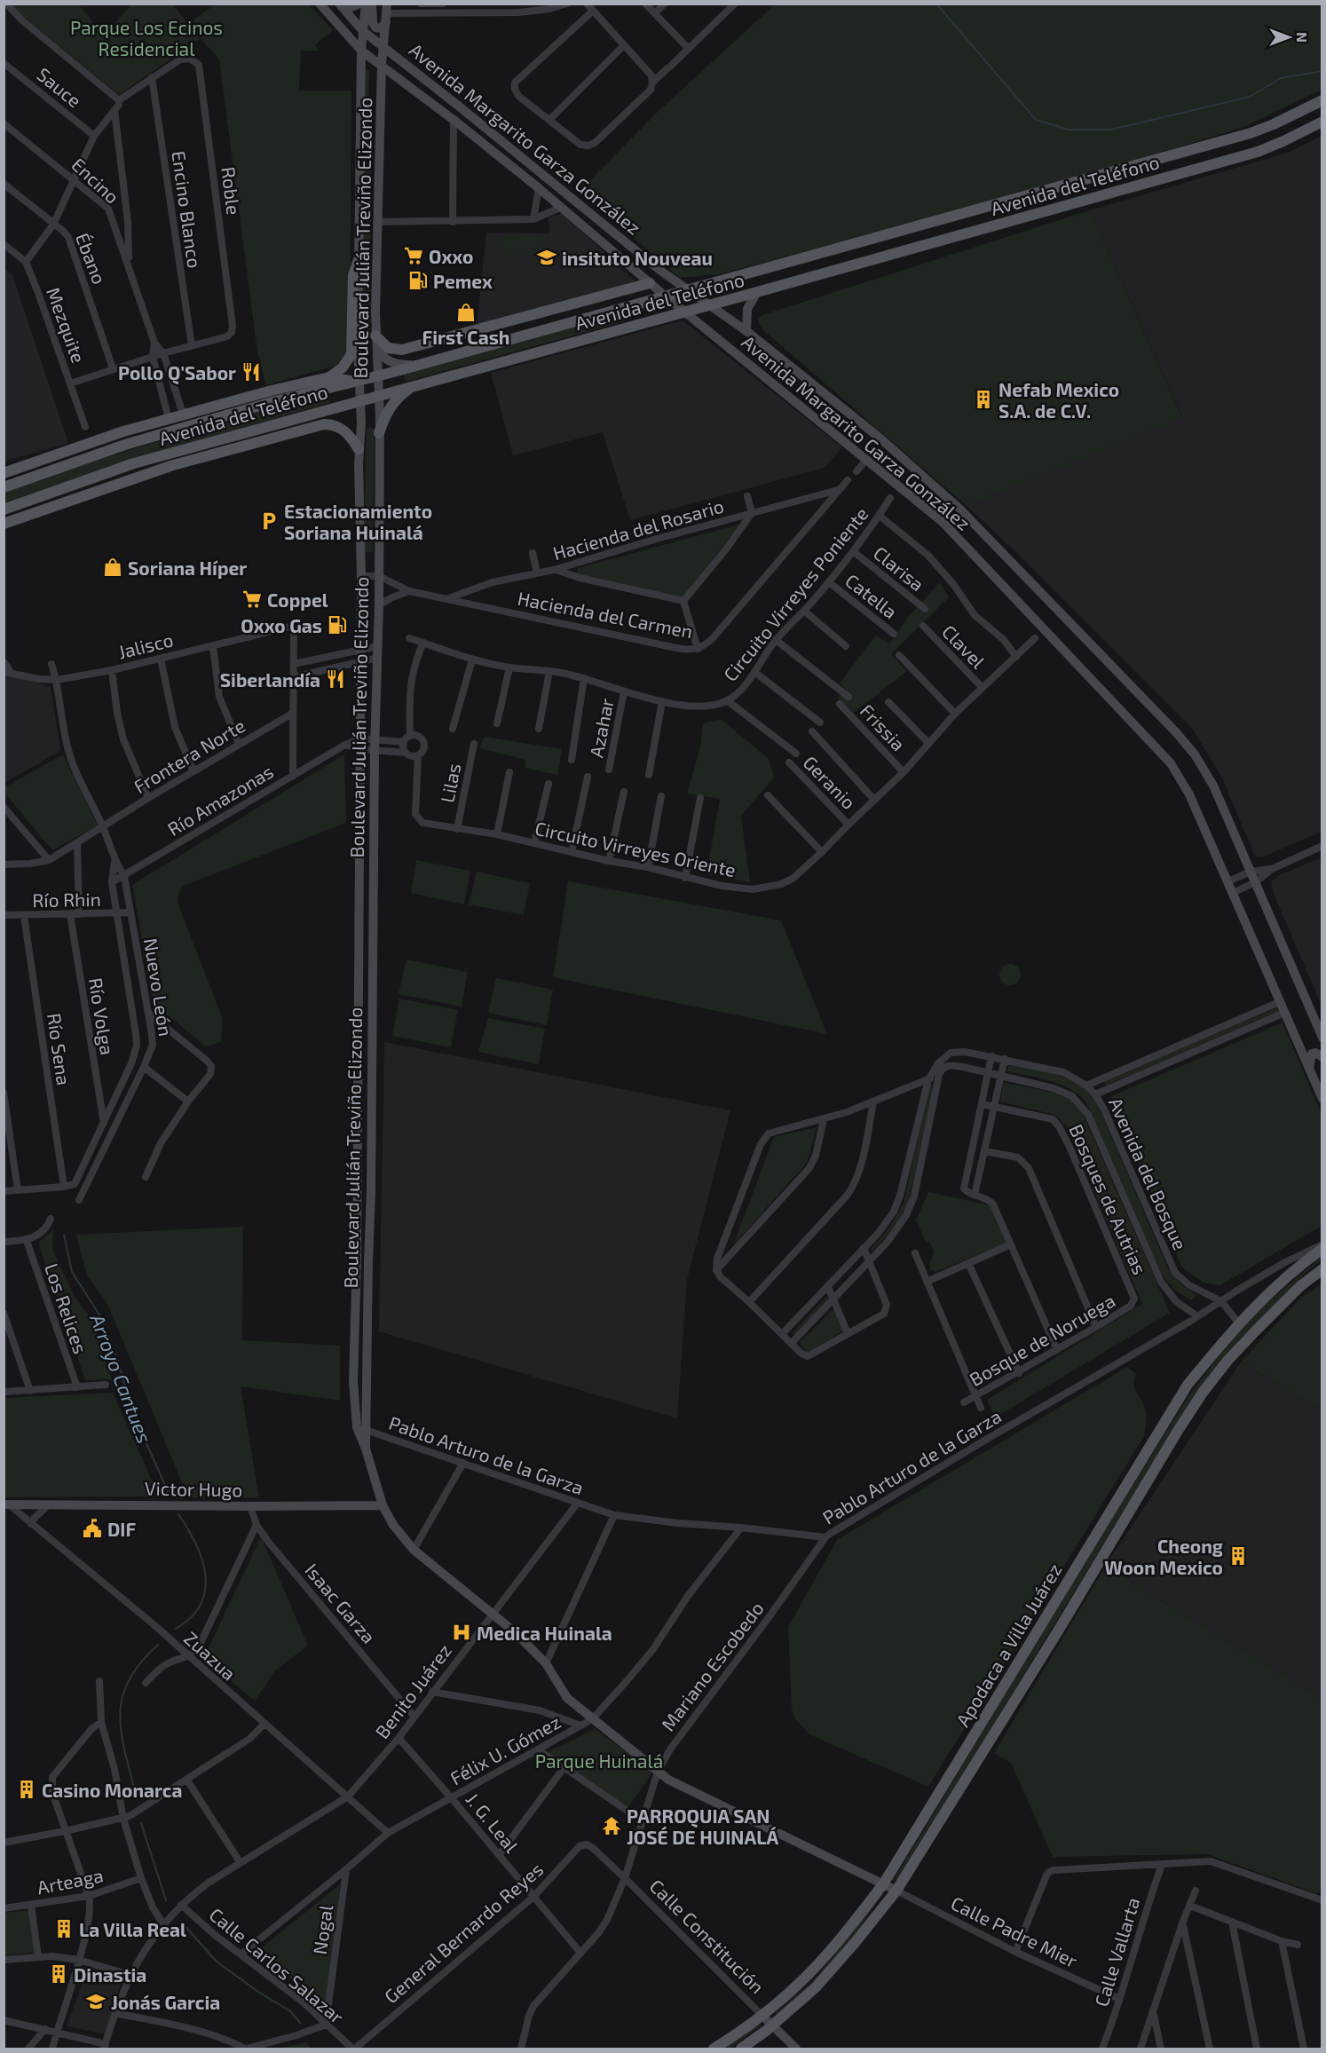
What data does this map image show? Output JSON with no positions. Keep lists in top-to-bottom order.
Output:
{
  "streets": {
    "main road": [
      "Avenida Margarito Garza González",
      "Avenida del Teléfono",
      "Boulevard Julián Treviño Elizondo",
      "Victor Hugo",
      "Apodaca a Villa Juárez",
      "Calle Constitución"
    ],
    "street": [
      "Sauce",
      "Encino",
      "Roble",
      "Encino Blanco",
      "Ébano",
      "Mezquite",
      "Hacienda del Rosario",
      "Clarisa",
      "Circuito Virreyes Poniente",
      "Catella",
      "Hacienda del Carmen",
      "Jalisco",
      "Clavel",
      "Frissia",
      "Azahar",
      "Frontera Norte",
      "Geranio",
      "Lilas",
      "Río Amazonas",
      "Circuito Virreyes Oriente",
      "Río Rhin",
      "Nuevo León",
      "Río Volga",
      "Río Sena",
      "Avenida del Bosque",
      "Bosques de Autrias",
      "Los Relices",
      "Bosque de Noruega",
      "Pablo Arturo de la Garza",
      "Isaac Garza",
      "Zuazua",
      "Mariano Escobedo",
      "Benito Juárez",
      "Félix U. Gómez",
      "J. G. Leal",
      "Arteaga",
      "Nogal",
      "Calle Padre Mier",
      "General Bernardo Reyes",
      "Calle Vallarta",
      "Calle Carlos Salazar"
    ]
  },
  "crossings": [
    ["Avenida Margarito Garza González", "Avenida del Teléfono"],
    ["Avenida Margarito Garza González", "Boulevard Julián Treviño Elizondo"],
    ["Avenida del Teléfono", "Boulevard Julián Treviño Elizondo"],
    ["Roble", "Encino Blanco"],
    ["Boulevard Julián Treviño Elizondo", "Hacienda del Carmen"],
    ["Boulevard Julián Treviño Elizondo", "Río Amazonas"],
    ["Boulevard Julián Treviño Elizondo", "Pablo Arturo de la Garza"],
    ["Hacienda del Rosario", "Hacienda del Carmen"],
    ["Clarisa", "Circuito Virreyes Poniente"],
    ["Circuito Virreyes Poniente", "Catella"],
    ["Circuito Virreyes Poniente", "Azahar"],
    ["Jalisco", "Nuevo León"],
    ["Clavel", "Circuito Virreyes Oriente"],
    ["Frissia", "Circuito Virreyes Oriente"],
    ["Frontera Norte", "Nuevo León"],
    ["Geranio", "Circuito Virreyes Oriente"],
    ["Lilas", "Circuito Virreyes Oriente"],
    ["Río Amazonas", "Nuevo León"],
    ["Río Rhin", "Nuevo León"],
    ["Río Rhin", "Río Volga"],
    ["Río Rhin", "Río Sena"],
    ["Nuevo León", "Río Volga"],
    ["Avenida del Bosque", "Pablo Arturo de la Garza"],
    ["Bosques de Autrias", "Bosque de Noruega"],
    ["Pablo Arturo de la Garza", "Mariano Escobedo"],
    ["Pablo Arturo de la Garza", "Benito Juárez"],
    ["Pablo Arturo de la Garza", "Félix U. Gómez"],
    ["Victor Hugo", "Isaac Garza"],
    ["Victor Hugo", "Zuazua"],
    ["Isaac Garza", "Benito Juárez"],
    ["Apodaca a Villa Juárez", "Calle Padre Mier"],
    ["Apodaca a Villa Juárez", "Calle Constitución"],
    ["Zuazua", "Benito Juárez"],
    ["Zuazua", "Félix U. Gómez"],
    ["Mariano Escobedo", "J. G. Leal"],
    ["Mariano Escobedo", "Calle Constitución"],
    ["Benito Juárez", "J. G. Leal"],
    ["Benito Juárez", "Calle Carlos Salazar"],
    ["Félix U. Gómez", "J. G. Leal"],
    ["Félix U. Gómez", "Nogal"],
    ["Félix U. Gómez", "Calle Carlos Salazar"],
    ["J. G. Leal", "General Bernardo Reyes"],
    ["Nogal", "Calle Carlos Salazar"],
    ["Calle Padre Mier", "Calle Vallarta"],
    ["General Bernardo Reyes", "Calle Constitución"],
    ["General Bernardo Reyes", "Calle Carlos Salazar"]
  ],
  "water": ["Arroyo Cantues"],
  "parks": ["Parque Los Ecinos Residencial", "Parque Huinalá"],
  "places": {
    "supermarket": ["Oxxo", "Coppel"],
    "school or university": ["insituto Nouveau", "Jonás Garcia"],
    "fuel station": ["Pemex", "Oxxo Gas"],
    "shop": ["First Cash", "Soriana Híper"],
    "restaurant": ["Pollo Q'Sabor", "Siberlandía"],
    "building": [
      "Nefab Mexico S.A. de C.V.",
      "Cheong Woon Mexico",
      "Casino Monarca",
      "La Villa Real",
      "Dinastia"
    ],
    "parking": ["Estacionamiento Soriana Huinalá"],
    "public building": ["DIF"],
    "hospital": ["Medica Huinala"],
    "temple": ["PARROQUIA SAN JOSÉ DE HUINALÁ"]
  },
  "north": "right"
}
